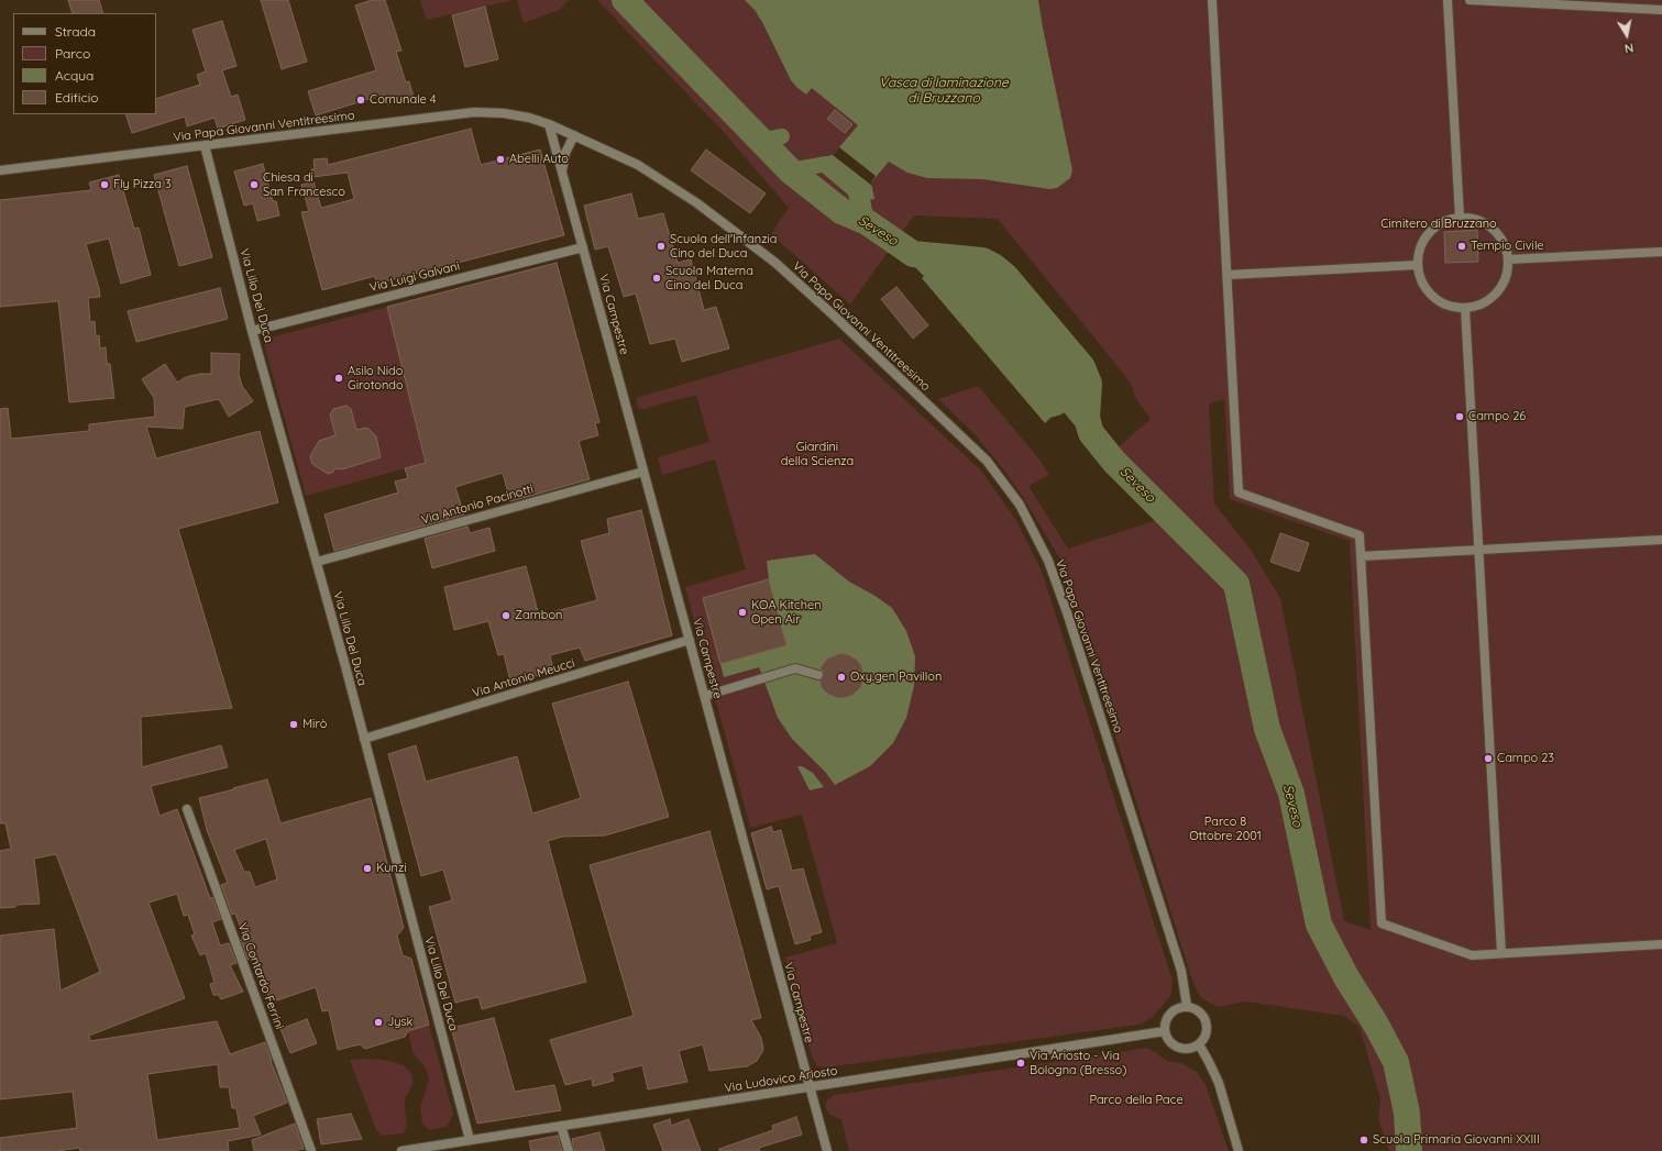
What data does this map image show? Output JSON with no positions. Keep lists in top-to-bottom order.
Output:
{
  "streets": {
    "street": [
      "Via Papa Giovanni Ventitreesimo",
      "Via Luigi Galvani",
      "Via Lillo Del Duca",
      "Via Campestre",
      "Via Antonio Pacinotti",
      "Via Antonio Meucci",
      "Via Contardo Ferrini",
      "Via Ludovico Ariosto"
    ]
  },
  "crossings": [
    ["Via Papa Giovanni Ventitreesimo", "Via Lillo Del Duca"],
    ["Via Papa Giovanni Ventitreesimo", "Via Campestre"],
    ["Via Papa Giovanni Ventitreesimo", "Via Ludovico Ariosto"],
    ["Via Luigi Galvani", "Via Lillo Del Duca"],
    ["Via Luigi Galvani", "Via Campestre"],
    ["Via Lillo Del Duca", "Via Antonio Pacinotti"],
    ["Via Lillo Del Duca", "Via Antonio Meucci"],
    ["Via Lillo Del Duca", "Via Ludovico Ariosto"],
    ["Via Campestre", "Via Antonio Pacinotti"],
    ["Via Campestre", "Via Antonio Meucci"],
    ["Via Campestre", "Via Ludovico Ariosto"]
  ],
  "water": ["Vasca di laminazione di Bruzzano", "Seveso"],
  "parks": [
    "Cimitero di Bruzzano",
    "Giardini della Scienza",
    "Parco 8 Ottobre 2001",
    "Parco della Pace"
  ],
  "places": [
    "Comunale 4",
    "Abelli Auto",
    "Fly Pizza 3",
    "Chiesa di San Francesco",
    "Scuola dell'Infanzia Cino del Duca",
    "Tempio Civile",
    "Scuola Materna Cino del Duca",
    "Asilo Nido Girotondo",
    "Campo 26",
    "KOA Kitchen Open Air",
    "Zambon",
    "Oxy.gen Pavillon",
    "Mirò",
    "Campo 23",
    "Kunzi",
    "Jysk",
    "Via Ariosto - Via Bologna (Bresso)",
    "Scuola Primaria Giovanni XXIII"
  ],
  "legend": [
    "Strada",
    "Parco",
    "Acqua",
    "Edificio"
  ],
  "north": "bottom"
}
